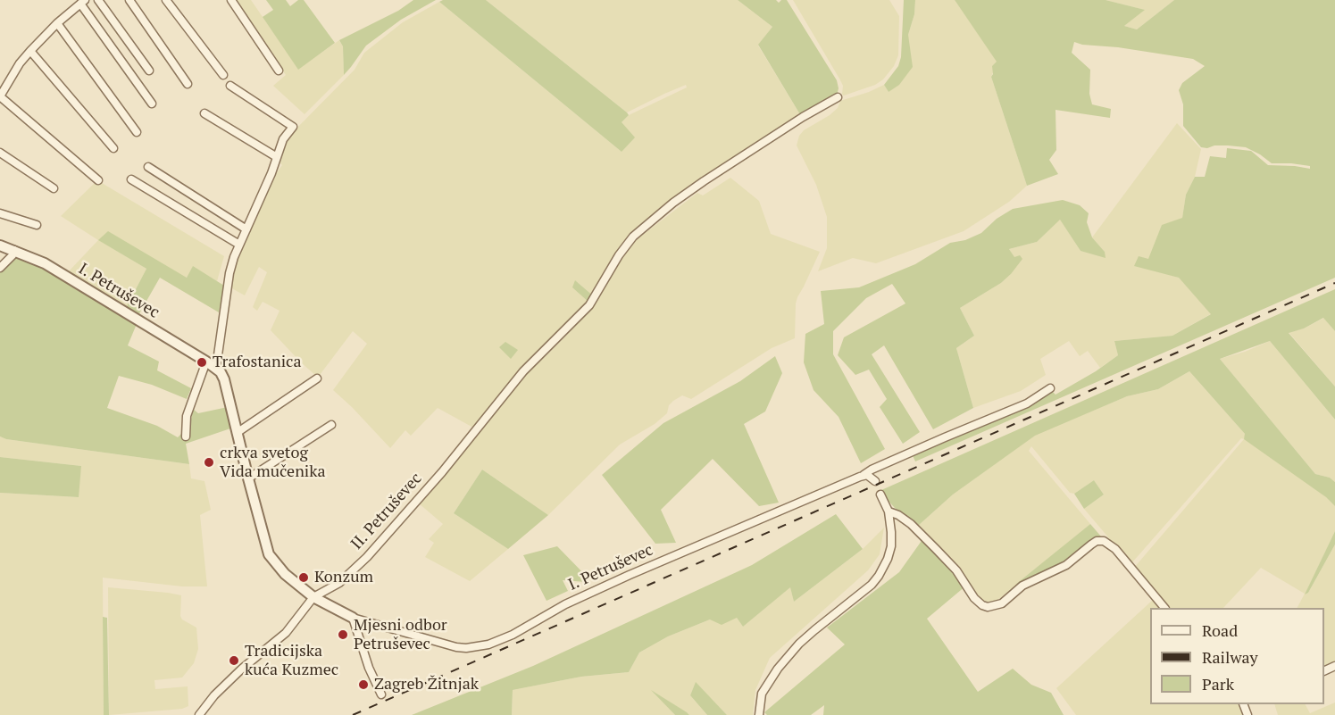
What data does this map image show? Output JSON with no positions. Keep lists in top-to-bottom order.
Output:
{
  "streets": {
    "street": ["I. Petruševec", "II. Petruševec"]
  },
  "crossings": [
    ["I. Petruševec", "II. Petruševec"]
  ],
  "places": [
    "Trafostanica",
    "crkva svetog Vida mučenika",
    "Konzum",
    "Mjesni odbor Petruševec",
    "Tradicijska kuća Kuzmec",
    "Zagreb Žitnjak"
  ],
  "legend": ["Road", "Railway", "Park"]
}
